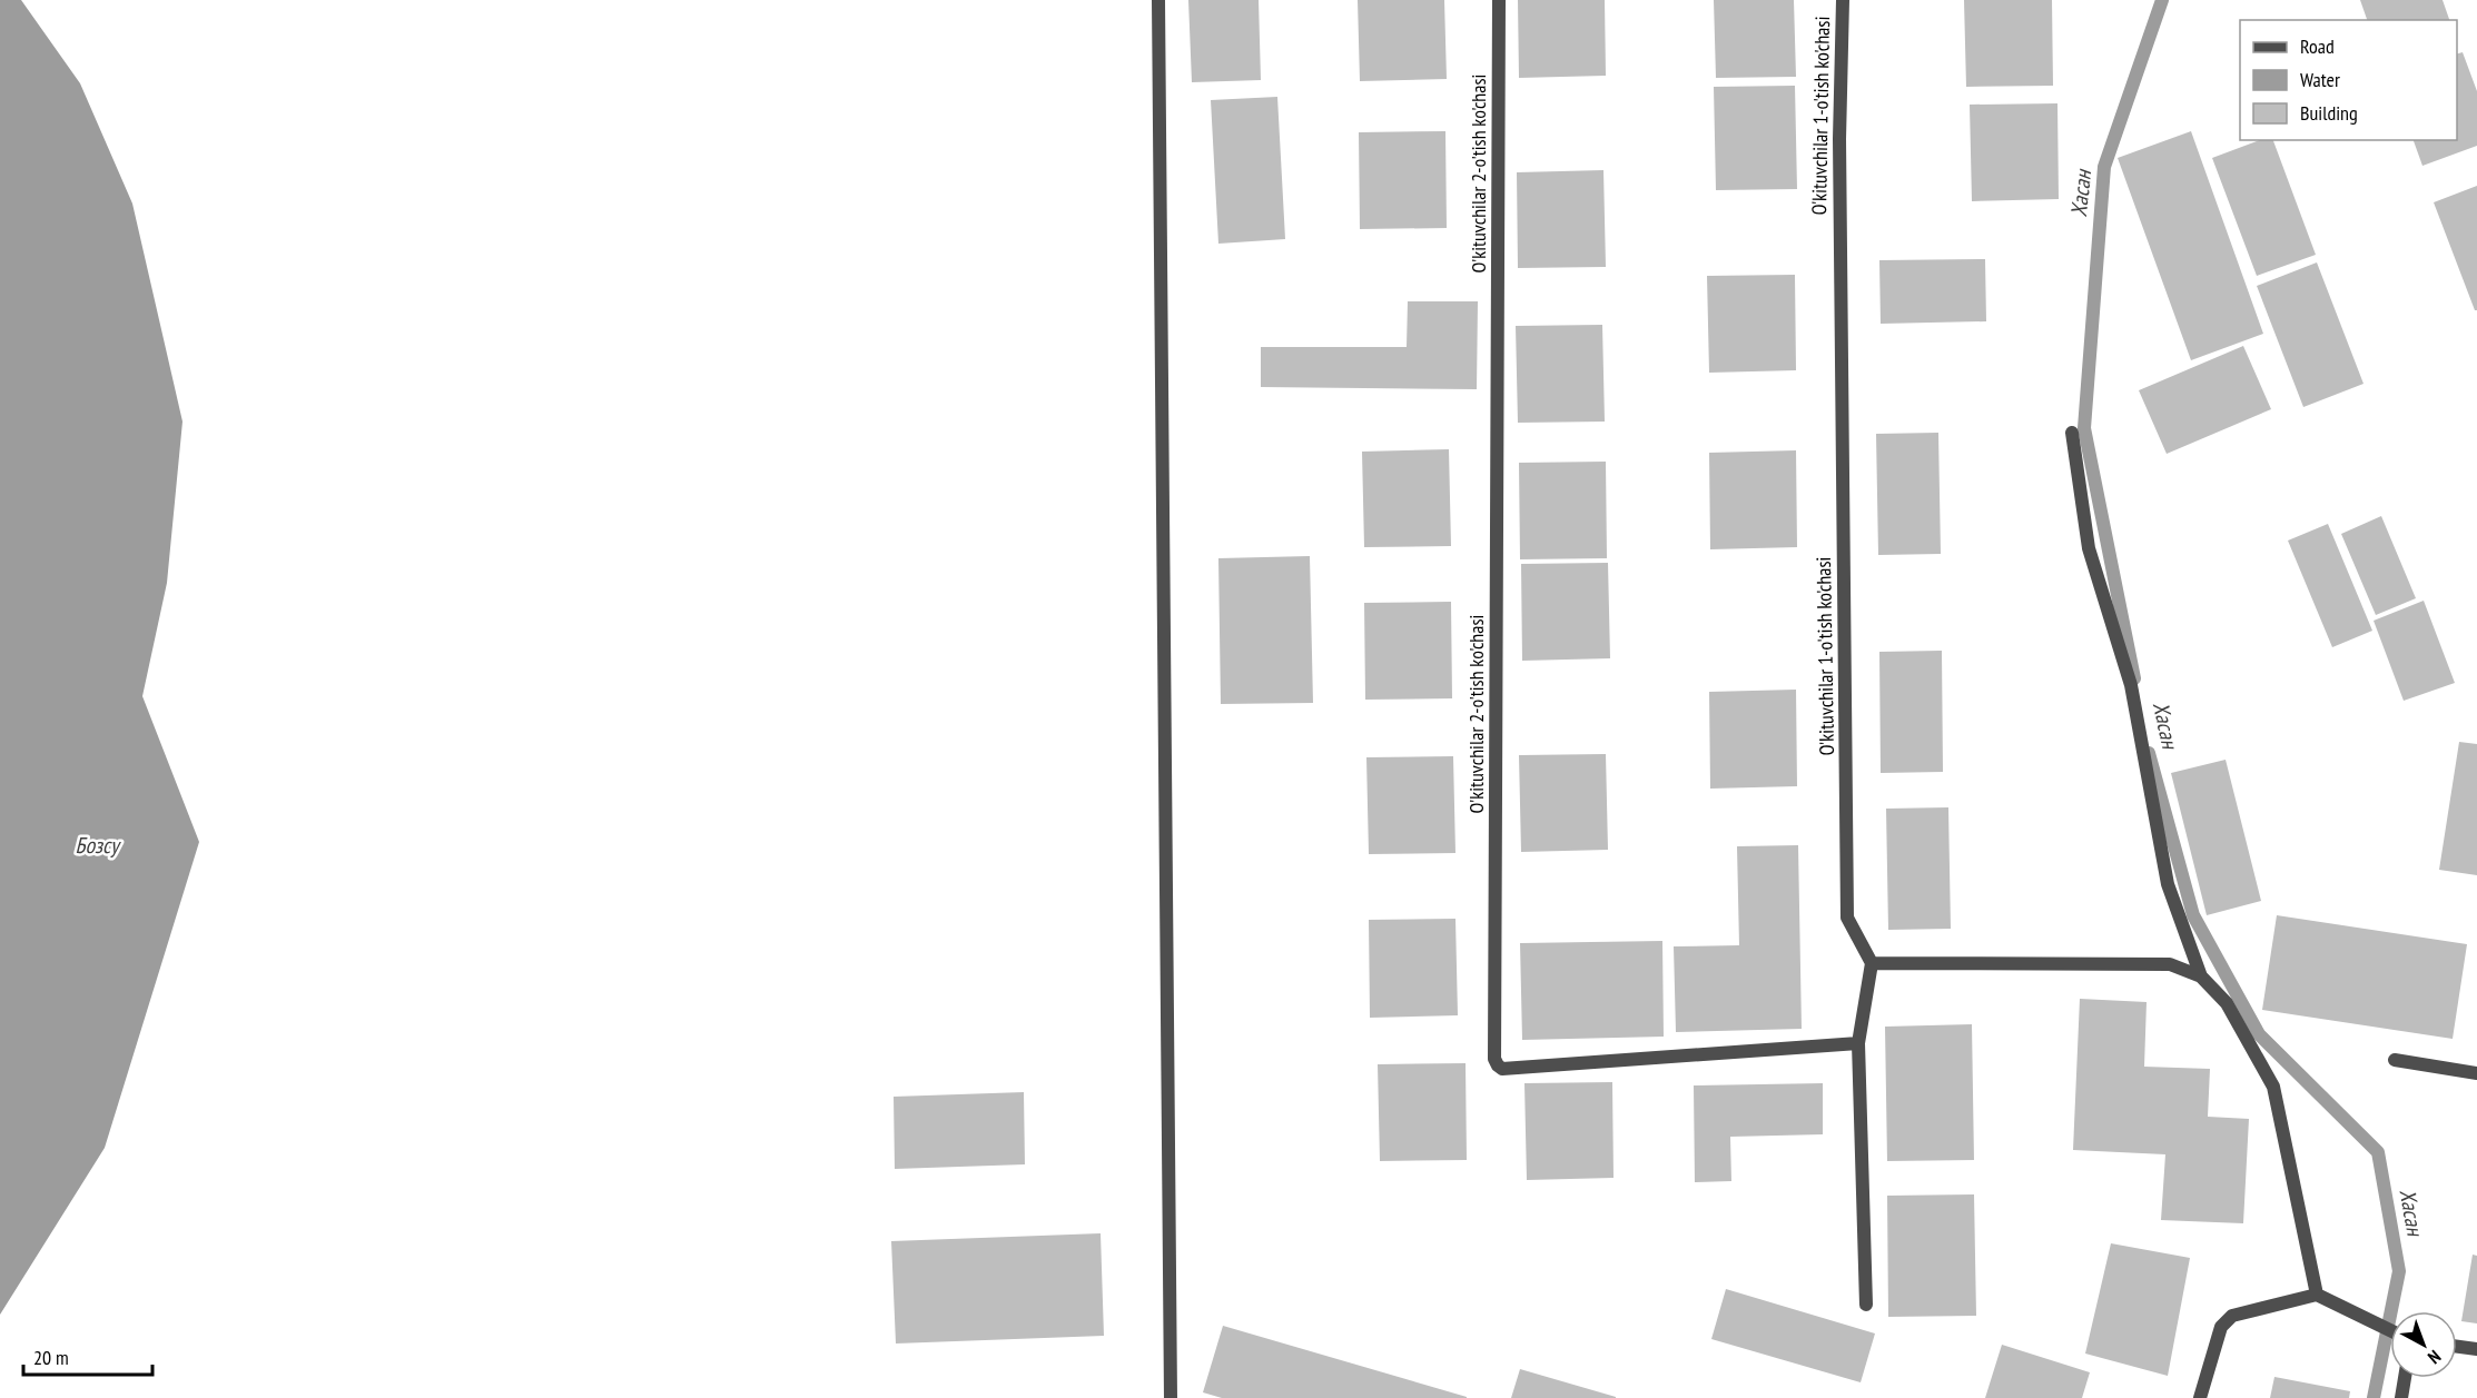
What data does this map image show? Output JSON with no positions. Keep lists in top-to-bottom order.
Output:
{
  "streets": {
    "street": ["O'kituvchilar 1-o'tish ko'chasi", "O'kituvchilar 2-o'tish ko'chasi"]
  },
  "water": ["Хасан", "Бозсу"],
  "legend": ["Road", "Water", "Building"],
  "scale_bar": "20 m",
  "north": "bottom right"
}
